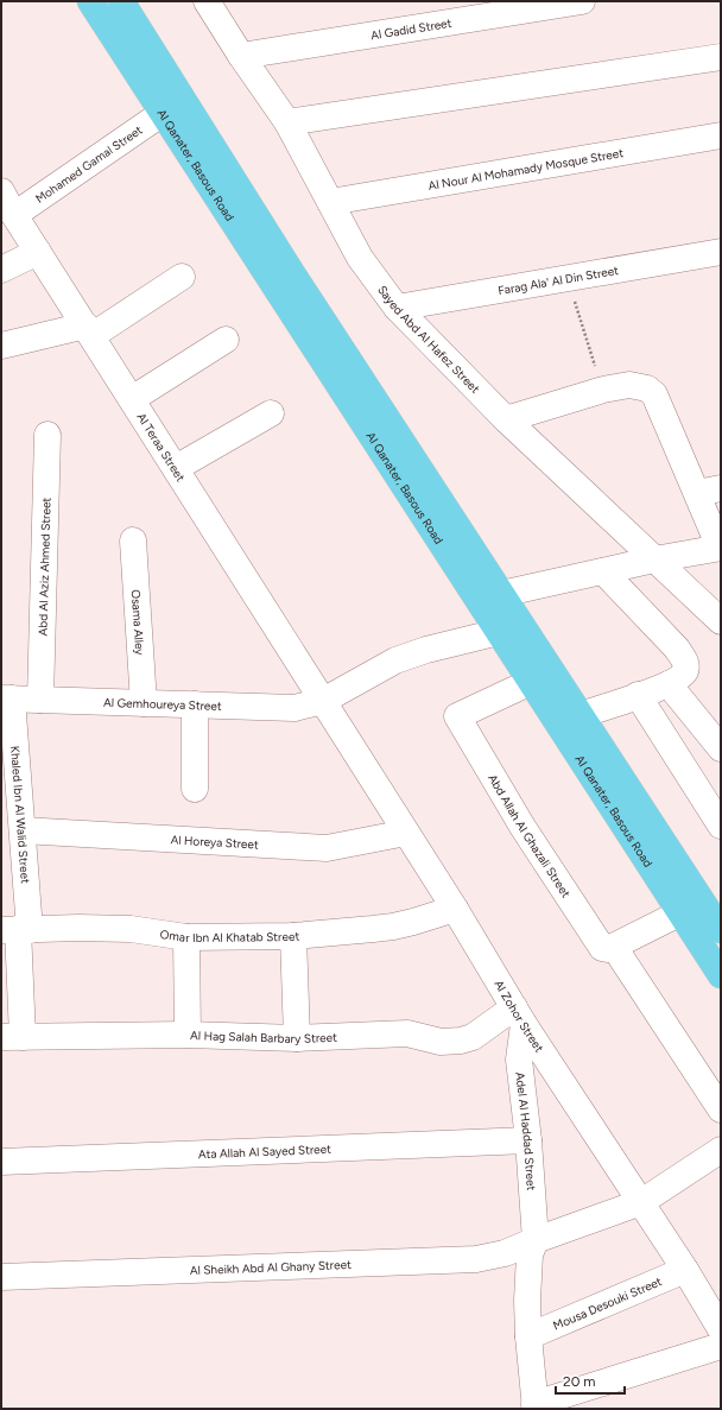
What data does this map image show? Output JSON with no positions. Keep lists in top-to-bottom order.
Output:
{
  "streets": {
    "main road": ["Al Qanater, Basous Road"],
    "street": [
      "Al Gadid Street",
      "Mohamed Gamal Street",
      "Al Nour Al Mohamady Mosque Street",
      "Farag Ala' Al Din Street",
      "Sayed Abd Al Hafez Street",
      "Al Teraa Street",
      "Abd Al Aziz Ahmed Street",
      "Osama Alley",
      "Al Gemhoureya Street",
      "Khaled Ibn Al Walid Street",
      "Abd Allah Al Ghazali Street",
      "Al Horeya Street",
      "Omar Ibn Al Khatab Street",
      "Al Zohor Street",
      "Al Hag Salah Barbary Street",
      "Adel Al Haddad Street",
      "Ata Allah Al Sayed Street",
      "Al Sheikh Abd Al Ghany Street",
      "Mousa Desouki Street"
    ]
  },
  "crossings": [
    ["Al Gadid Street", "Sayed Abd Al Hafez Street"],
    ["Mohamed Gamal Street", "Al Qanater, Basous Road"],
    ["Mohamed Gamal Street", "Al Teraa Street"],
    ["Al Qanater, Basous Road", "Al Gemhoureya Street"],
    ["Al Qanater, Basous Road", "Abd Allah Al Ghazali Street"],
    ["Al Nour Al Mohamady Mosque Street", "Sayed Abd Al Hafez Street"],
    ["Farag Ala' Al Din Street", "Sayed Abd Al Hafez Street"],
    ["Al Teraa Street", "Al Gemhoureya Street"],
    ["Al Teraa Street", "Al Zohor Street"],
    ["Abd Al Aziz Ahmed Street", "Al Gemhoureya Street"],
    ["Osama Alley", "Al Gemhoureya Street"],
    ["Al Gemhoureya Street", "Khaled Ibn Al Walid Street"],
    ["Al Gemhoureya Street", "Al Zohor Street"],
    ["Khaled Ibn Al Walid Street", "Al Horeya Street"],
    ["Khaled Ibn Al Walid Street", "Omar Ibn Al Khatab Street"],
    ["Khaled Ibn Al Walid Street", "Al Hag Salah Barbary Street"],
    ["Al Horeya Street", "Al Zohor Street"],
    ["Omar Ibn Al Khatab Street", "Al Zohor Street"],
    ["Al Zohor Street", "Al Hag Salah Barbary Street"],
    ["Al Zohor Street", "Adel Al Haddad Street"],
    ["Al Zohor Street", "Al Sheikh Abd Al Ghany Street"],
    ["Al Zohor Street", "Mousa Desouki Street"],
    ["Al Hag Salah Barbary Street", "Adel Al Haddad Street"],
    ["Adel Al Haddad Street", "Ata Allah Al Sayed Street"],
    ["Adel Al Haddad Street", "Al Sheikh Abd Al Ghany Street"]
  ],
  "scale_bar": "20 m"
}
